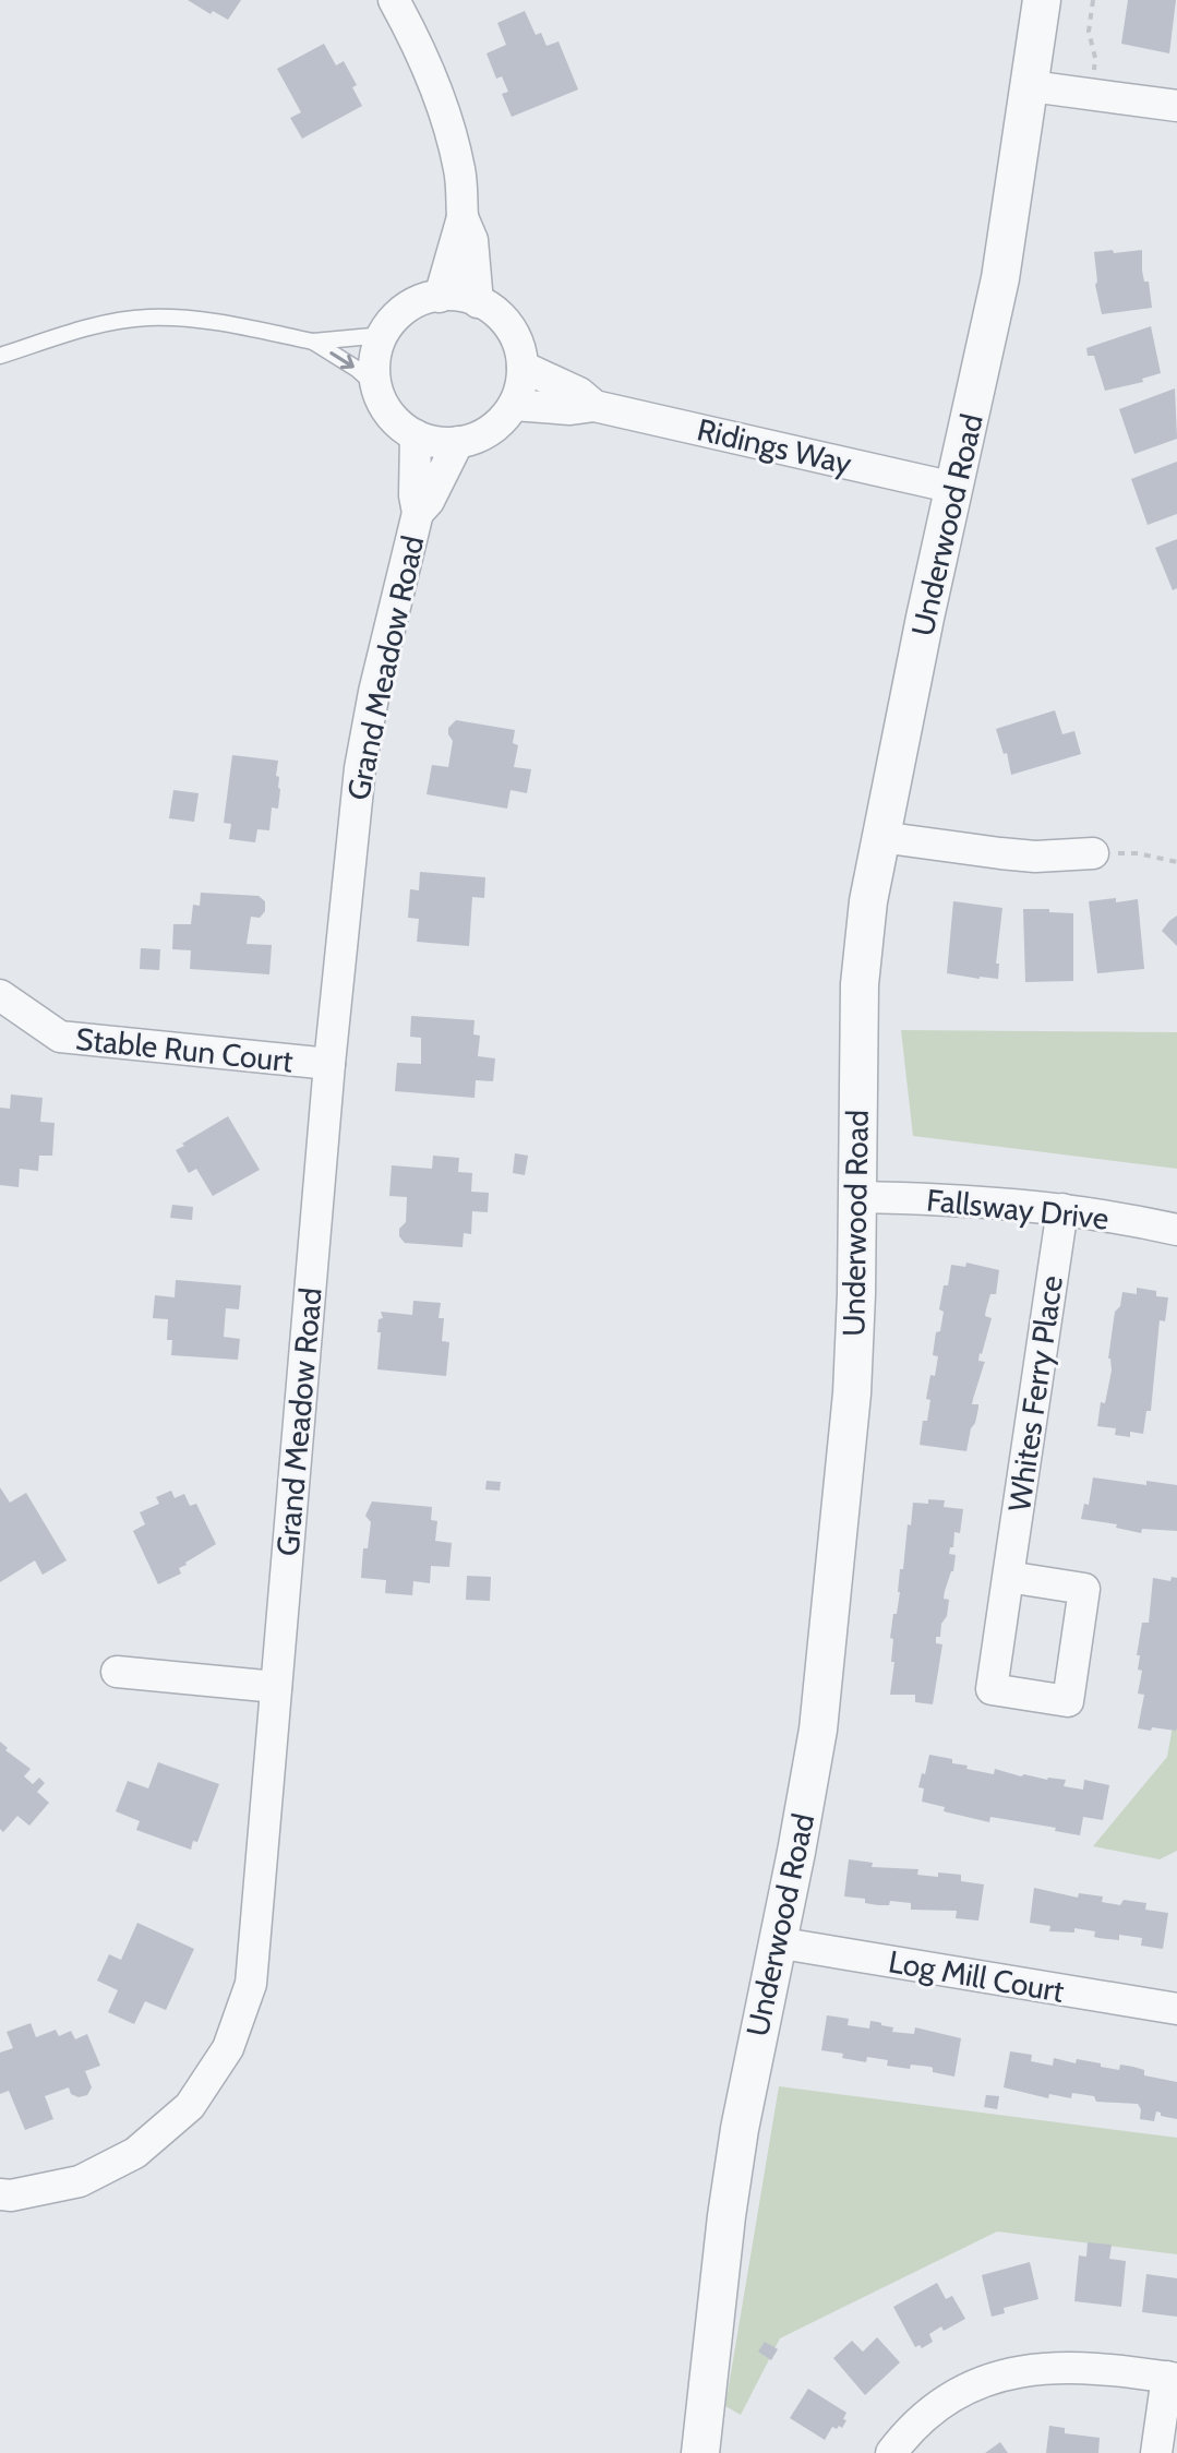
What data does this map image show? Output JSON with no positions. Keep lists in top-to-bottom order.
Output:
{
  "streets": {
    "street": [
      "Ridings Way",
      "Underwood Road",
      "Grand Meadow Road",
      "Stable Run Court",
      "Fallsway Drive",
      "Whites Ferry Place",
      "Log Mill Court"
    ]
  },
  "crossings": [
    ["Ridings Way", "Underwood Road"],
    ["Ridings Way", "Grand Meadow Road"],
    ["Underwood Road", "Fallsway Drive"],
    ["Underwood Road", "Log Mill Court"],
    ["Grand Meadow Road", "Stable Run Court"],
    ["Fallsway Drive", "Whites Ferry Place"]
  ]
}
